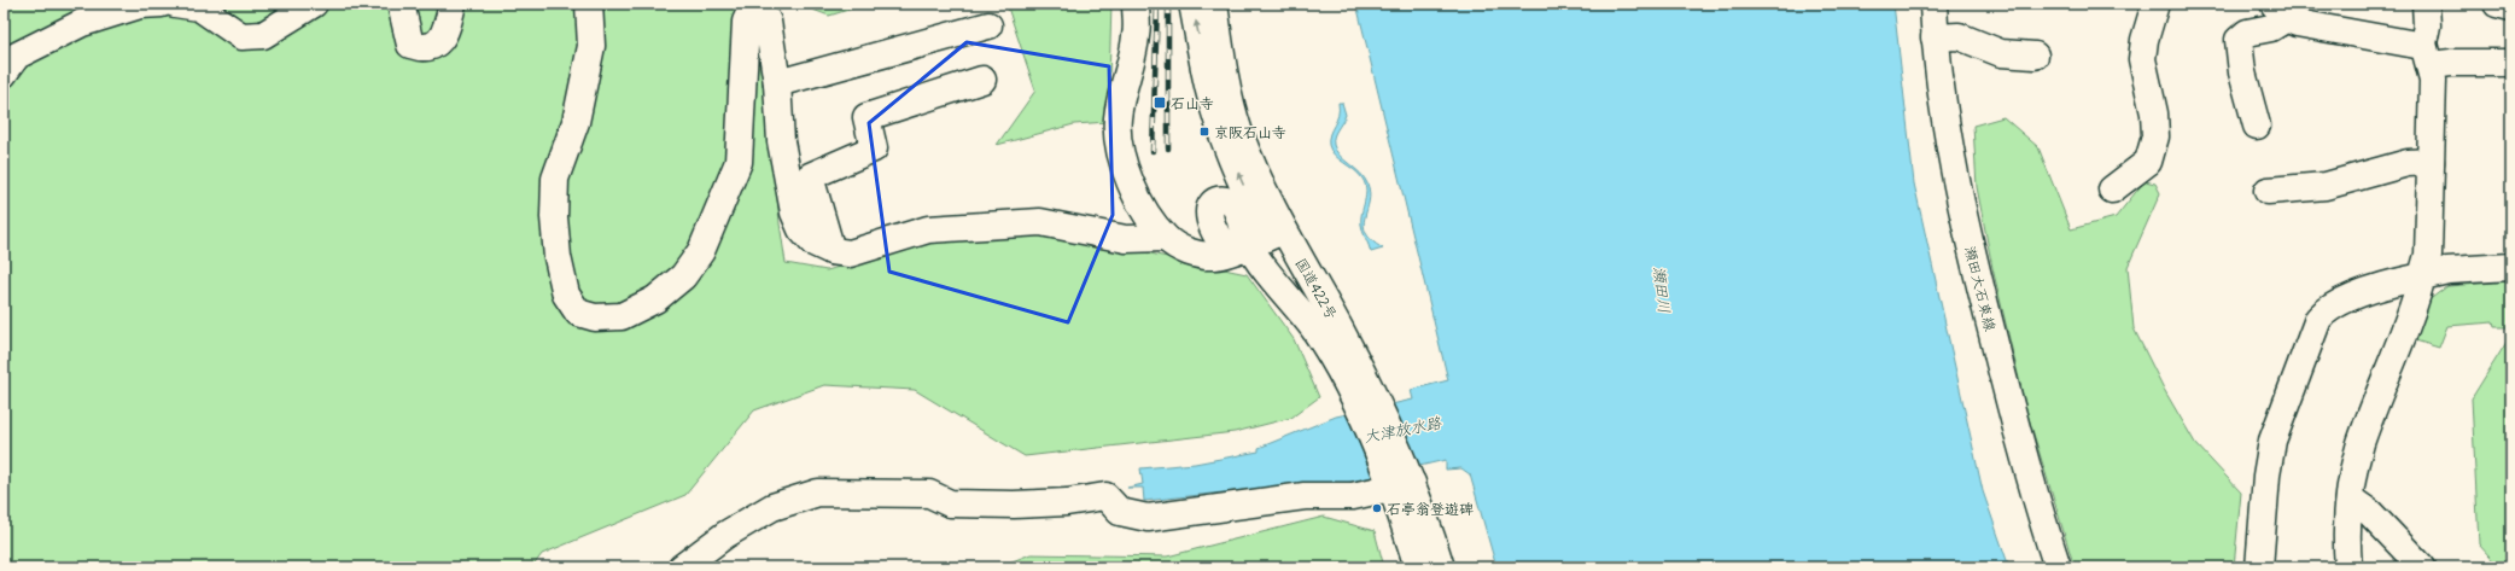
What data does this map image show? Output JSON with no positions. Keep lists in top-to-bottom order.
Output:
{
  "streets": {
    "main road": ["国道422号", "瀬田大石東線"]
  },
  "water": ["瀬田川", "大津放水路"],
  "places": {
    "transit": ["石山寺", "京阪石山寺"],
    "other": ["石亭翁登遊碑"]
  }
}
